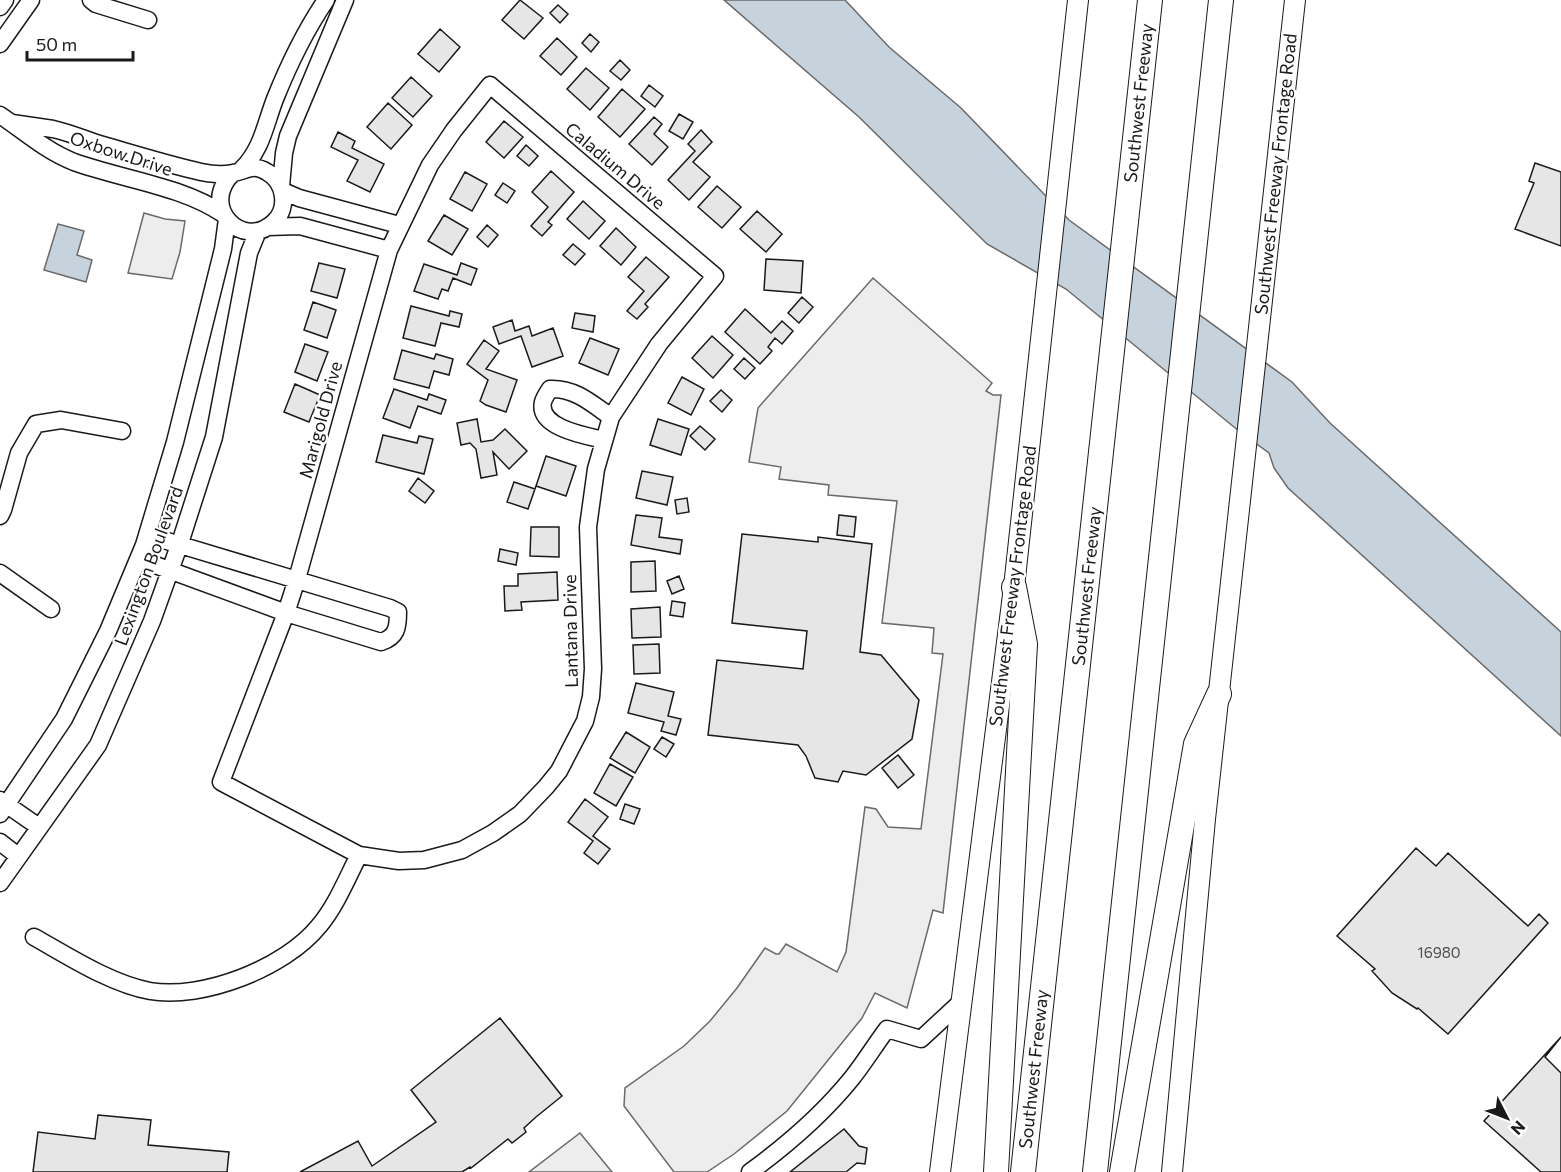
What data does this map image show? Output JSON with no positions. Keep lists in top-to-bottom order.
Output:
{
  "streets": {
    "highway": ["Southwest Freeway"],
    "main road": ["Southwest Freeway Frontage Road"],
    "street": [
      "Oxbow Drive",
      "Caladium Drive",
      "Marigold Drive",
      "Lexington Boulevard",
      "Lantana Drive"
    ]
  },
  "crossings": [
    ["Oxbow Drive", "Lexington Boulevard"],
    ["Caladium Drive", "Marigold Drive"],
    ["Caladium Drive", "Lantana Drive"],
    ["Marigold Drive", "Lantana Drive"]
  ],
  "house_numbers": ["16980"],
  "scale_bar": "50 m",
  "north": "bottom right"
}
